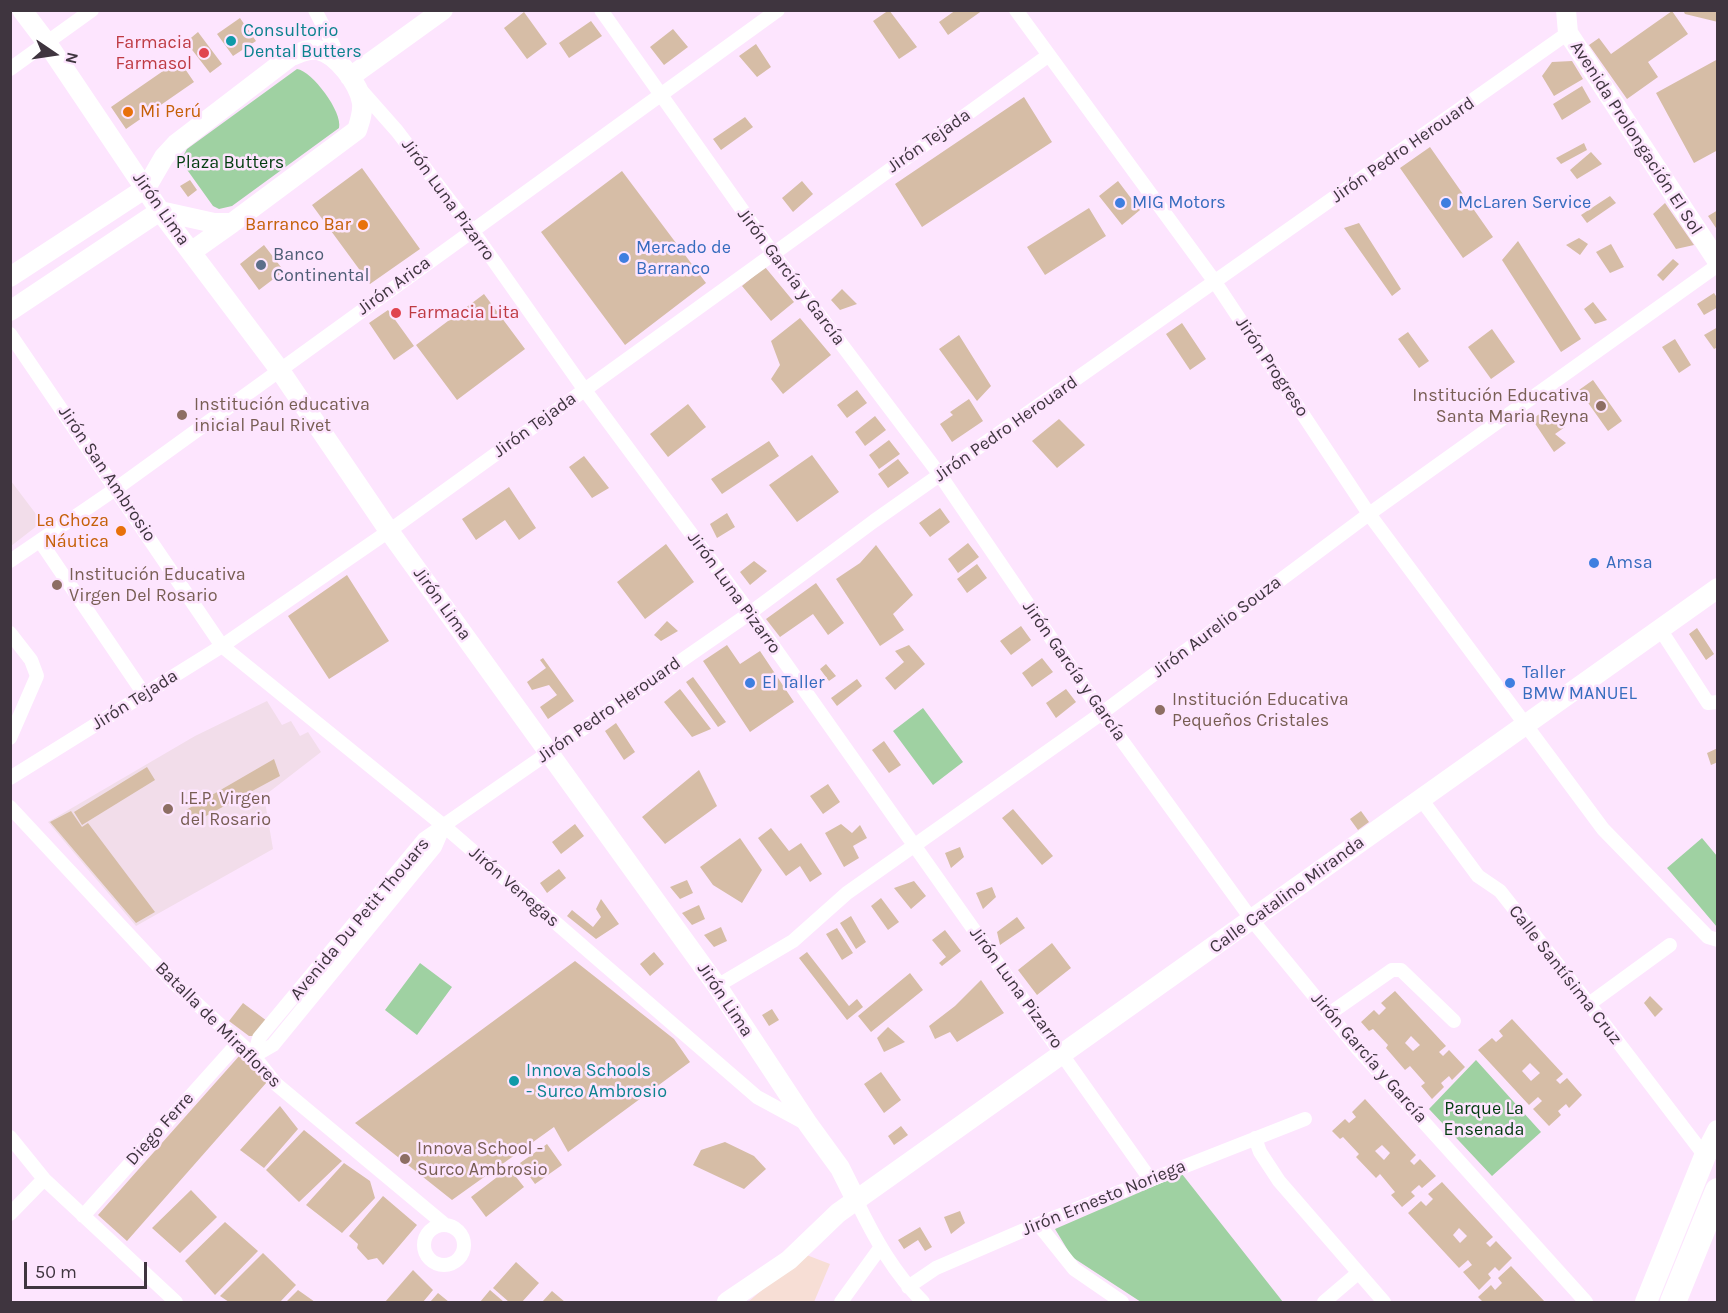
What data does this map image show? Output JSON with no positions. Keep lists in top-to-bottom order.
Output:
{
  "streets": {
    "street": [
      "Avenida Prolongación El Sol",
      "Jirón Tejada",
      "Jirón Pedro Herouard",
      "Jirón Luna Pizarro",
      "Jirón Lima",
      "Jirón García y García",
      "Jirón Arica",
      "Jirón Progreso",
      "Jirón San Ambrosio",
      "Jirón Aurelio Souza",
      "Jirón Venegas",
      "Calle Catalino Miranda",
      "Avenida Du Petit Thouars",
      "Calle Santísima Cruz",
      "Batalla de Miraflores",
      "Diego Ferre",
      "Jirón Ernesto Noriega"
    ]
  },
  "crossings": [
    ["Avenida Prolongación El Sol", "Jirón Pedro Herouard"],
    ["Avenida Prolongación El Sol", "Jirón Aurelio Souza"],
    ["Jirón Tejada", "Jirón Luna Pizarro"],
    ["Jirón Tejada", "Jirón Lima"],
    ["Jirón Tejada", "Jirón García y García"],
    ["Jirón Tejada", "Jirón Progreso"],
    ["Jirón Tejada", "Jirón San Ambrosio"],
    ["Jirón Tejada", "Jirón Venegas"],
    ["Jirón Pedro Herouard", "Jirón Luna Pizarro"],
    ["Jirón Pedro Herouard", "Jirón Lima"],
    ["Jirón Pedro Herouard", "Jirón García y García"],
    ["Jirón Pedro Herouard", "Jirón Progreso"],
    ["Jirón Pedro Herouard", "Jirón Venegas"],
    ["Jirón Pedro Herouard", "Avenida Du Petit Thouars"],
    ["Jirón Luna Pizarro", "Jirón Arica"],
    ["Jirón Luna Pizarro", "Jirón Aurelio Souza"],
    ["Jirón Luna Pizarro", "Calle Catalino Miranda"],
    ["Jirón Luna Pizarro", "Jirón Ernesto Noriega"],
    ["Jirón Lima", "Jirón Arica"],
    ["Jirón Lima", "Jirón Aurelio Souza"],
    ["Jirón Lima", "Jirón Venegas"],
    ["Jirón Lima", "Calle Catalino Miranda"],
    ["Jirón García y García", "Jirón Arica"],
    ["Jirón García y García", "Jirón Aurelio Souza"],
    ["Jirón García y García", "Calle Catalino Miranda"],
    ["Jirón Arica", "Jirón San Ambrosio"],
    ["Jirón Progreso", "Jirón Aurelio Souza"],
    ["Jirón Progreso", "Calle Catalino Miranda"],
    ["Jirón San Ambrosio", "Jirón Venegas"],
    ["Jirón Venegas", "Avenida Du Petit Thouars"],
    ["Calle Catalino Miranda", "Calle Santísima Cruz"],
    ["Avenida Du Petit Thouars", "Batalla de Miraflores"],
    ["Batalla de Miraflores", "Diego Ferre"]
  ],
  "parks": ["Plaza Butters", "Parque La Ensenada"],
  "places": [
    "Consultorio Dental Butters",
    "Farmacia Farmasol",
    "Mi Perú",
    "MIG Motors",
    "McLaren Service",
    "Barranco Bar",
    "Mercado de Barranco",
    "Banco Continental",
    "Farmacia Lita",
    "Institución Educativa Santa Maria Reyna",
    "Institución educativa inicial Paul Rivet",
    "La Choza Náutica",
    "Amsa",
    "Institución Educativa Virgen Del Rosario",
    "El Taller",
    "Taller BMW MANUEL",
    "Institución Educativa Pequeños Cristales",
    "I.E.P. Virgen del Rosario",
    "Innova Schools - Surco Ambrosio",
    "Innova School - Surco Ambrosio"
  ],
  "scale_bar": "50 m",
  "north": "right"
}
